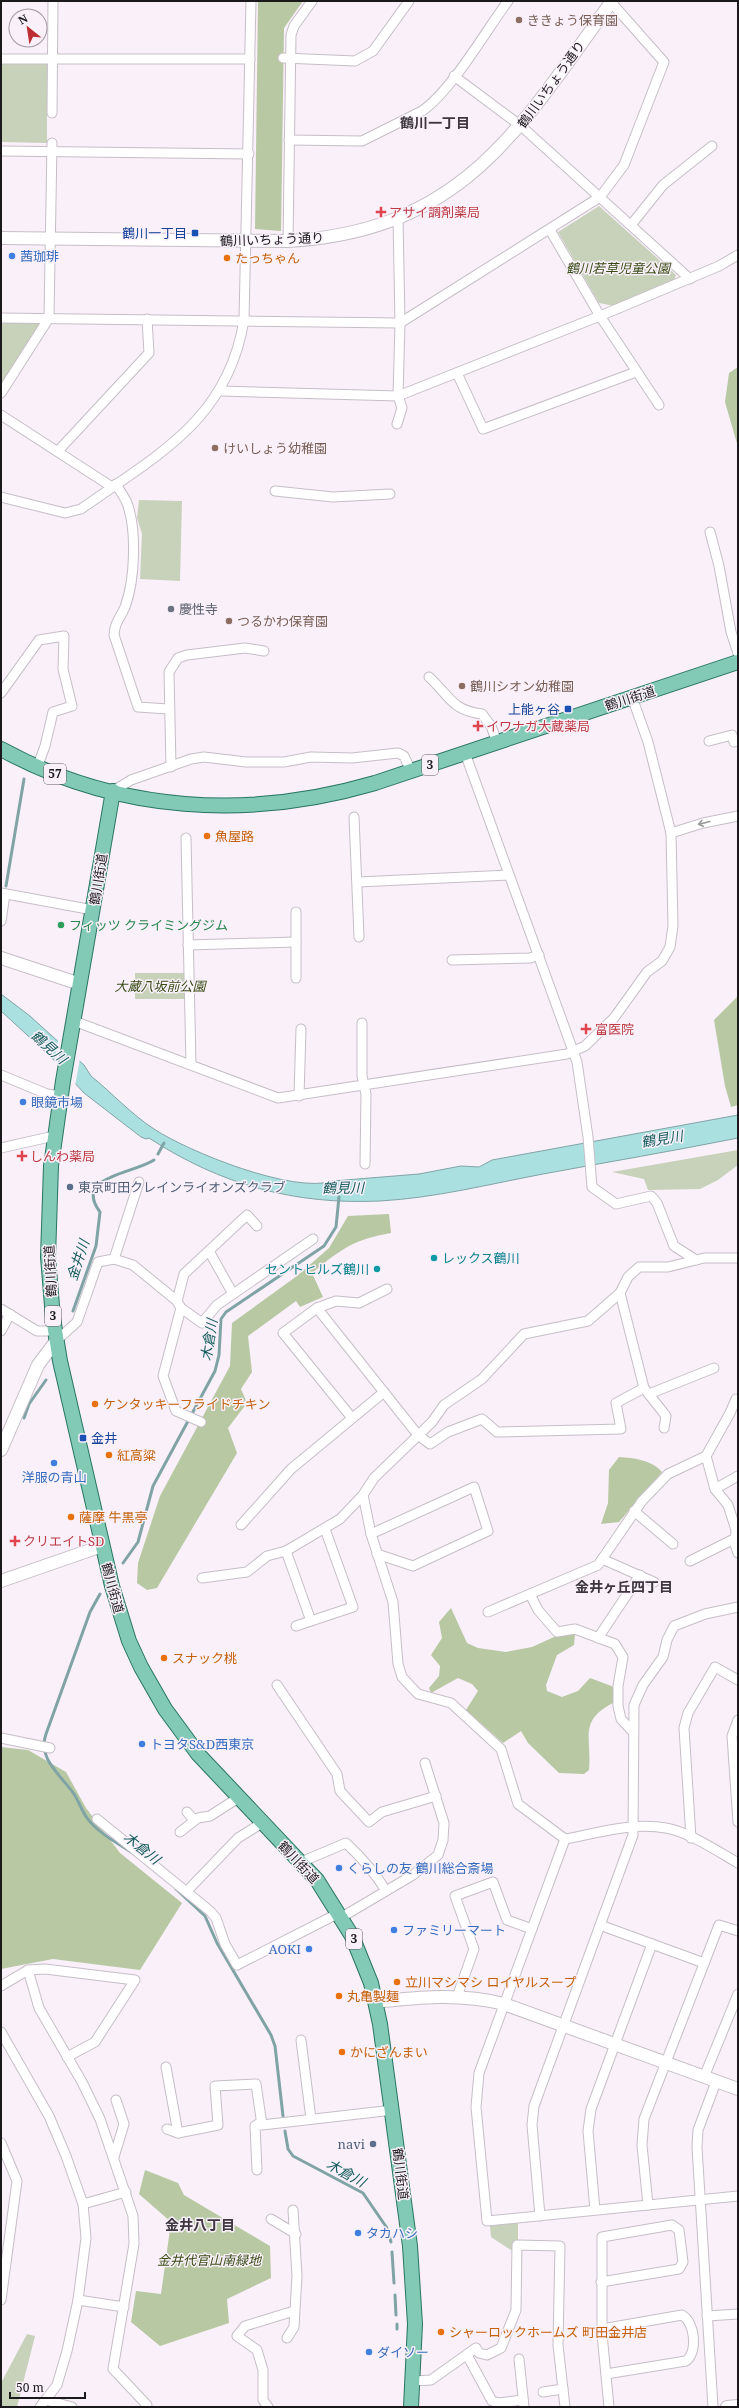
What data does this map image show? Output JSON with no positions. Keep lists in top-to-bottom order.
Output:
{
  "streets": {
    "main road": ["鶴川街道", "3", "57"],
    "street": ["鶴川いちょう通り"]
  },
  "crossings": [
    ["鶴川街道", "57"]
  ],
  "districts": ["鶴川一丁目", "金井ヶ丘四丁目", "金井八丁目"],
  "water": ["鶴見川", "金井川", "木倉川"],
  "parks": ["鶴川若草児童公園", "大蔵八坂前公園", "金井代官山南緑地"],
  "places": {
    "other": [
      "ききょう保育園",
      "茜珈琲",
      "たっちゃん",
      "けいしょう幼稚園",
      "慶性寺",
      "つるかわ保育園",
      "鶴川シオン幼稚園",
      "魚屋路",
      "フィッツ クライミングジム",
      "眼鏡市場",
      "東京町田クレインライオンズクラブ",
      "レックス鶴川",
      "セントヒルズ鶴川",
      "ケンタッキーフライドチキン",
      "紅高粱",
      "洋服の青山",
      "薩摩 牛黒亭",
      "スナック桃",
      "トヨタS&D西東京",
      "くらしの友 鶴川総合斎場",
      "ファミリーマート",
      "AOKI",
      "立川マシマシ ロイヤルスープ",
      "丸亀製麺",
      "かにざんまい",
      "navi",
      "タカハシ",
      "シャーロックホームズ 町田金井店",
      "ダイソー"
    ],
    "health": [
      "アサイ調剤薬局",
      "イワナガ大蔵薬局",
      "富医院",
      "しんわ薬局",
      "クリエイトSD"
    ],
    "transit": ["鶴川一丁目", "上能ヶ谷", "金井"]
  },
  "scale_bar": "50 m",
  "north": "top left"
}
